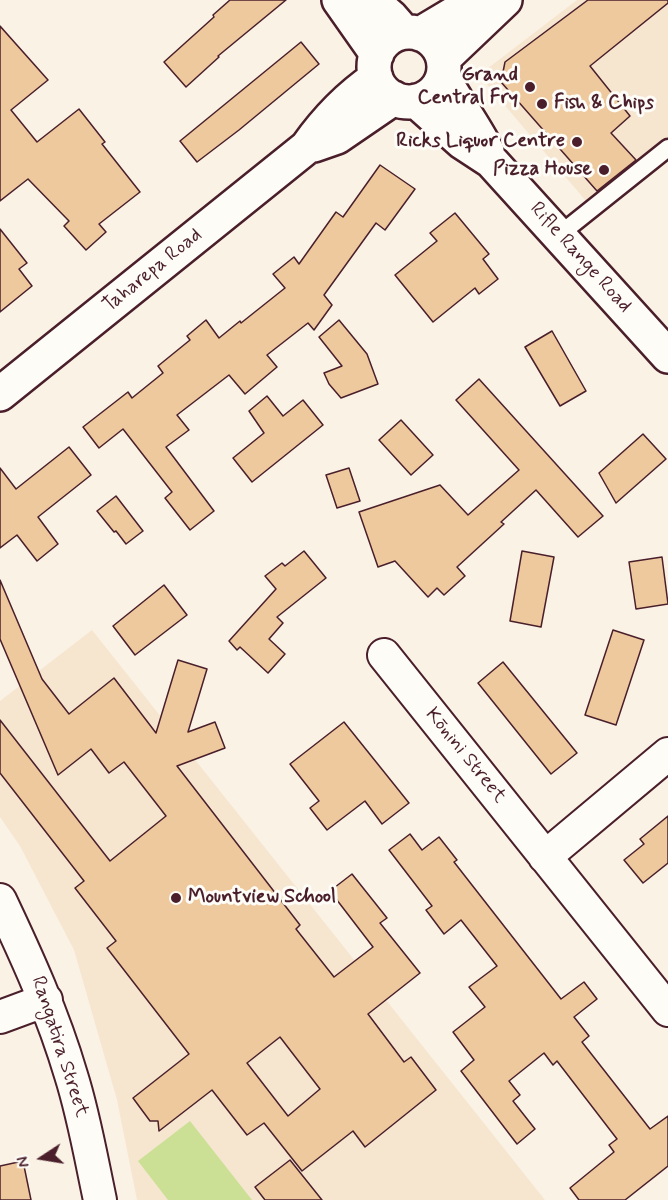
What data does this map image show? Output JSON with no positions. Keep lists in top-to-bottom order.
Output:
{
  "streets": {
    "street": [
      "Rifle Range Road",
      "Taharepa Road",
      "Kōnini Street",
      "Rangatira Street"
    ]
  },
  "crossings": [
    ["Rifle Range Road", "Taharepa Road"]
  ],
  "places": [
    "Grand Central Fry",
    "Fish & Chips",
    "Ricks Liquor Centre",
    "Pizza House",
    "Mountview School"
  ],
  "north": "left"
}
